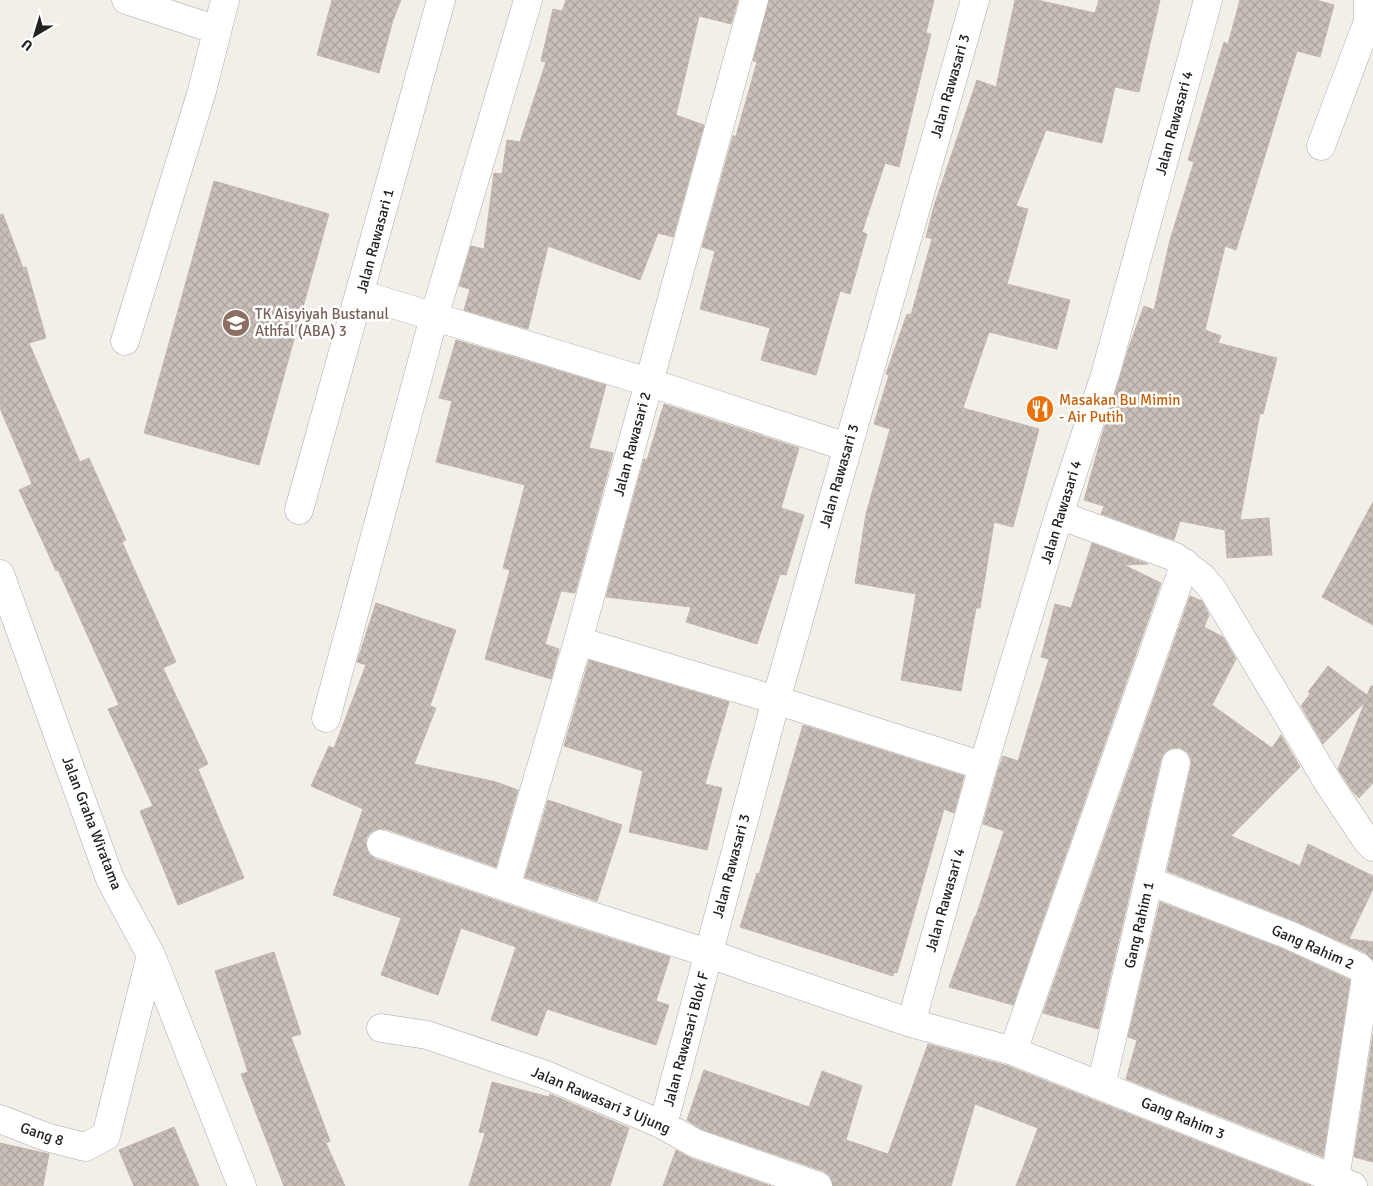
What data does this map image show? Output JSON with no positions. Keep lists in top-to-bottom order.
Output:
{
  "streets": {
    "street": [
      "Jalan Rawasari 3",
      "Jalan Rawasari 4",
      "Jalan Rawasari 1",
      "Jalan Rawasari 2",
      "Jalan Graha Wiratama",
      "Gang Rahim 1",
      "Gang Rahim 2",
      "Jalan Rawasari Blok F",
      "Jalan Rawasari 3 Ujung",
      "Gang Rahim 3",
      "Gang 8"
    ]
  },
  "crossings": [
    ["Jalan Rawasari 3", "Jalan Rawasari Blok F"],
    ["Jalan Rawasari 3", "Gang Rahim 3"],
    ["Jalan Rawasari 4", "Gang Rahim 3"],
    ["Jalan Rawasari 2", "Gang Rahim 3"],
    ["Jalan Graha Wiratama", "Gang 8"],
    ["Gang Rahim 1", "Gang Rahim 2"],
    ["Gang Rahim 1", "Gang Rahim 3"],
    ["Gang Rahim 2", "Gang Rahim 3"],
    ["Jalan Rawasari Blok F", "Jalan Rawasari 3 Ujung"],
    ["Jalan Rawasari Blok F", "Gang Rahim 3"]
  ],
  "places": {
    "school or university": ["TK Aisyiyah Bustanul Athfal (ABA) 3"],
    "restaurant": ["Masakan Bu Mimin - Air Putih"]
  },
  "north": "bottom left"
}
